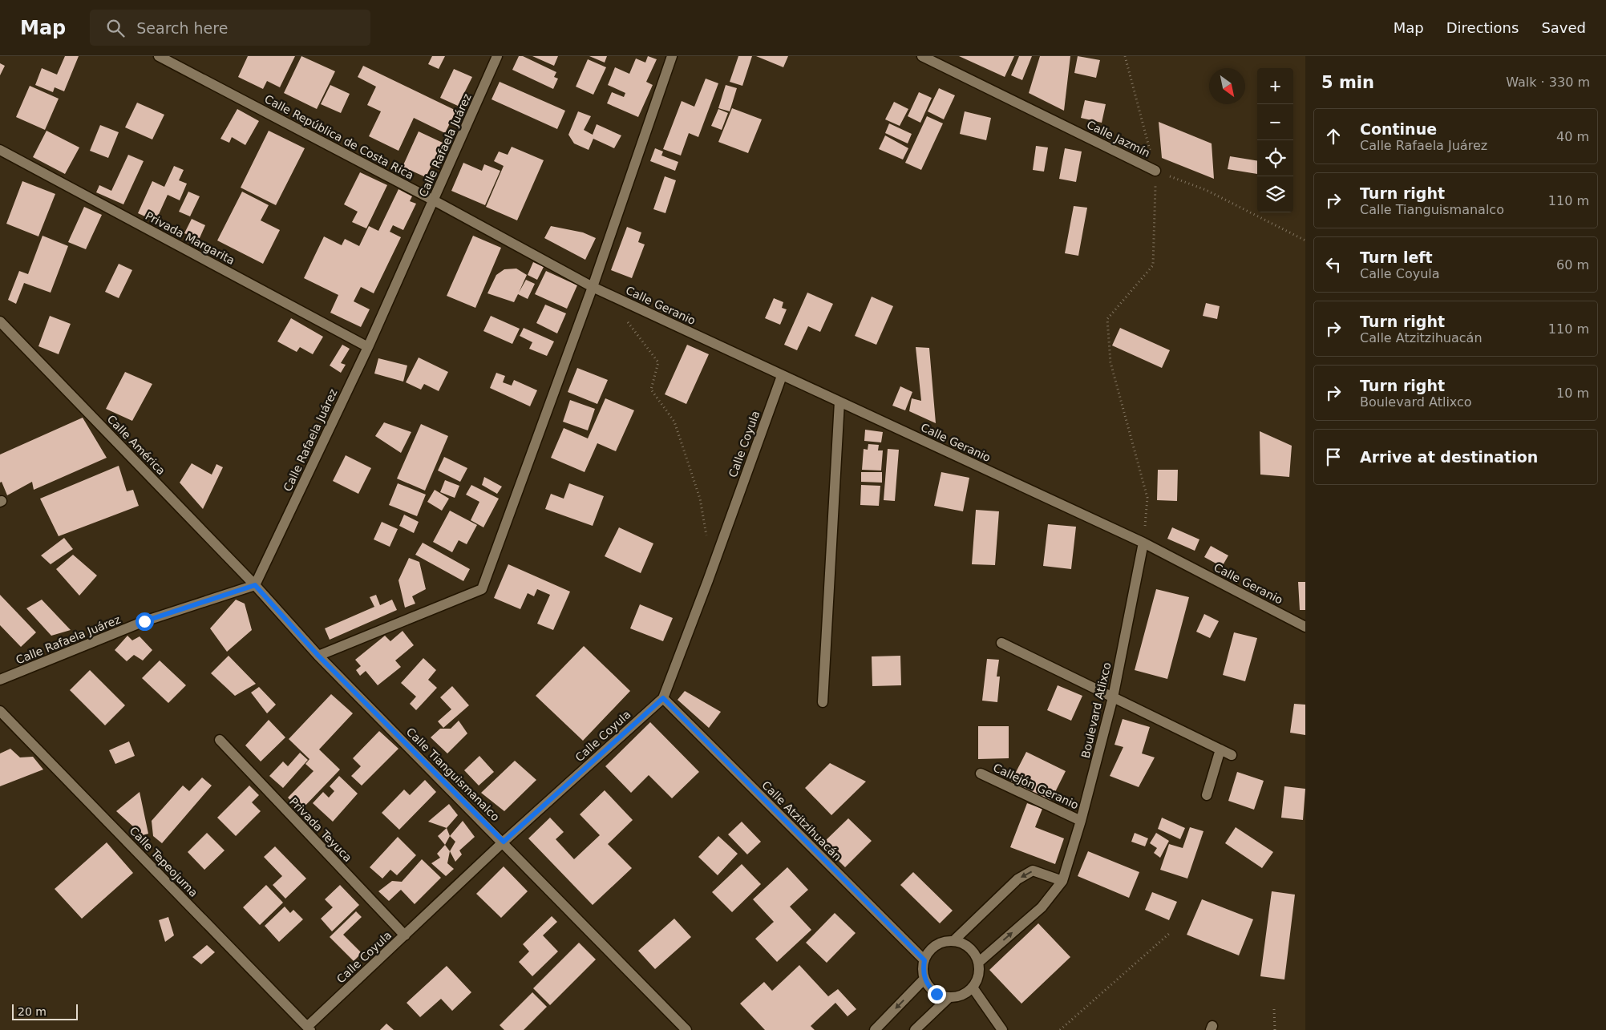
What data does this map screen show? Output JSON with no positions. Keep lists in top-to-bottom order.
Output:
{
  "streets": {
    "street": [
      "Calle República de Costa Rica",
      "Calle Jazmín",
      "Calle Rafaela Juárez",
      "Privada Margarita",
      "Calle Geranio",
      "Calle Coyula",
      "Calle América",
      "Boulevard Atlixco",
      "Calle Tianguismanalco",
      "Callejón Geranio",
      "Calle Atzitzihuacán",
      "Privada Teyuca",
      "Calle Tepeojuma"
    ]
  },
  "crossings": [
    ["Calle República de Costa Rica", "Calle Rafaela Juárez"],
    ["Calle República de Costa Rica", "Calle Geranio"],
    ["Calle Rafaela Juárez", "Privada Margarita"],
    ["Calle Rafaela Juárez", "Calle América"],
    ["Calle Rafaela Juárez", "Calle Tianguismanalco"],
    ["Calle Geranio", "Calle Coyula"],
    ["Calle Geranio", "Boulevard Atlixco"],
    ["Calle Coyula", "Calle Tianguismanalco"],
    ["Calle Coyula", "Calle Atzitzihuacán"],
    ["Calle Coyula", "Privada Teyuca"],
    ["Calle Coyula", "Calle Tepeojuma"],
    ["Calle América", "Calle Tianguismanalco"],
    ["Boulevard Atlixco", "Callejón Geranio"],
    ["Boulevard Atlixco", "Calle Atzitzihuacán"]
  ],
  "scale_bar": "20 m",
  "north": "bottom right",
  "page": {
    "header": "Map",
    "search": "Search here",
    "nav": ["Map", "Directions", "Saved"],
    "heading": ["5 min", "Walk · 330 m"],
    "map_buttons": ["+", "−"],
    "list": [
      ["Continue", "Calle Rafaela Juárez", "40 m"],
      ["Turn right", "Calle Tianguismanalco", "110 m"],
      ["Turn left", "Calle Coyula", "60 m"],
      ["Turn right", "Calle Atzitzihuacán", "110 m"],
      ["Turn right", "Boulevard Atlixco", "10 m"],
      "Arrive at destination"
    ],
    "scale": "20 m"
  }
}
